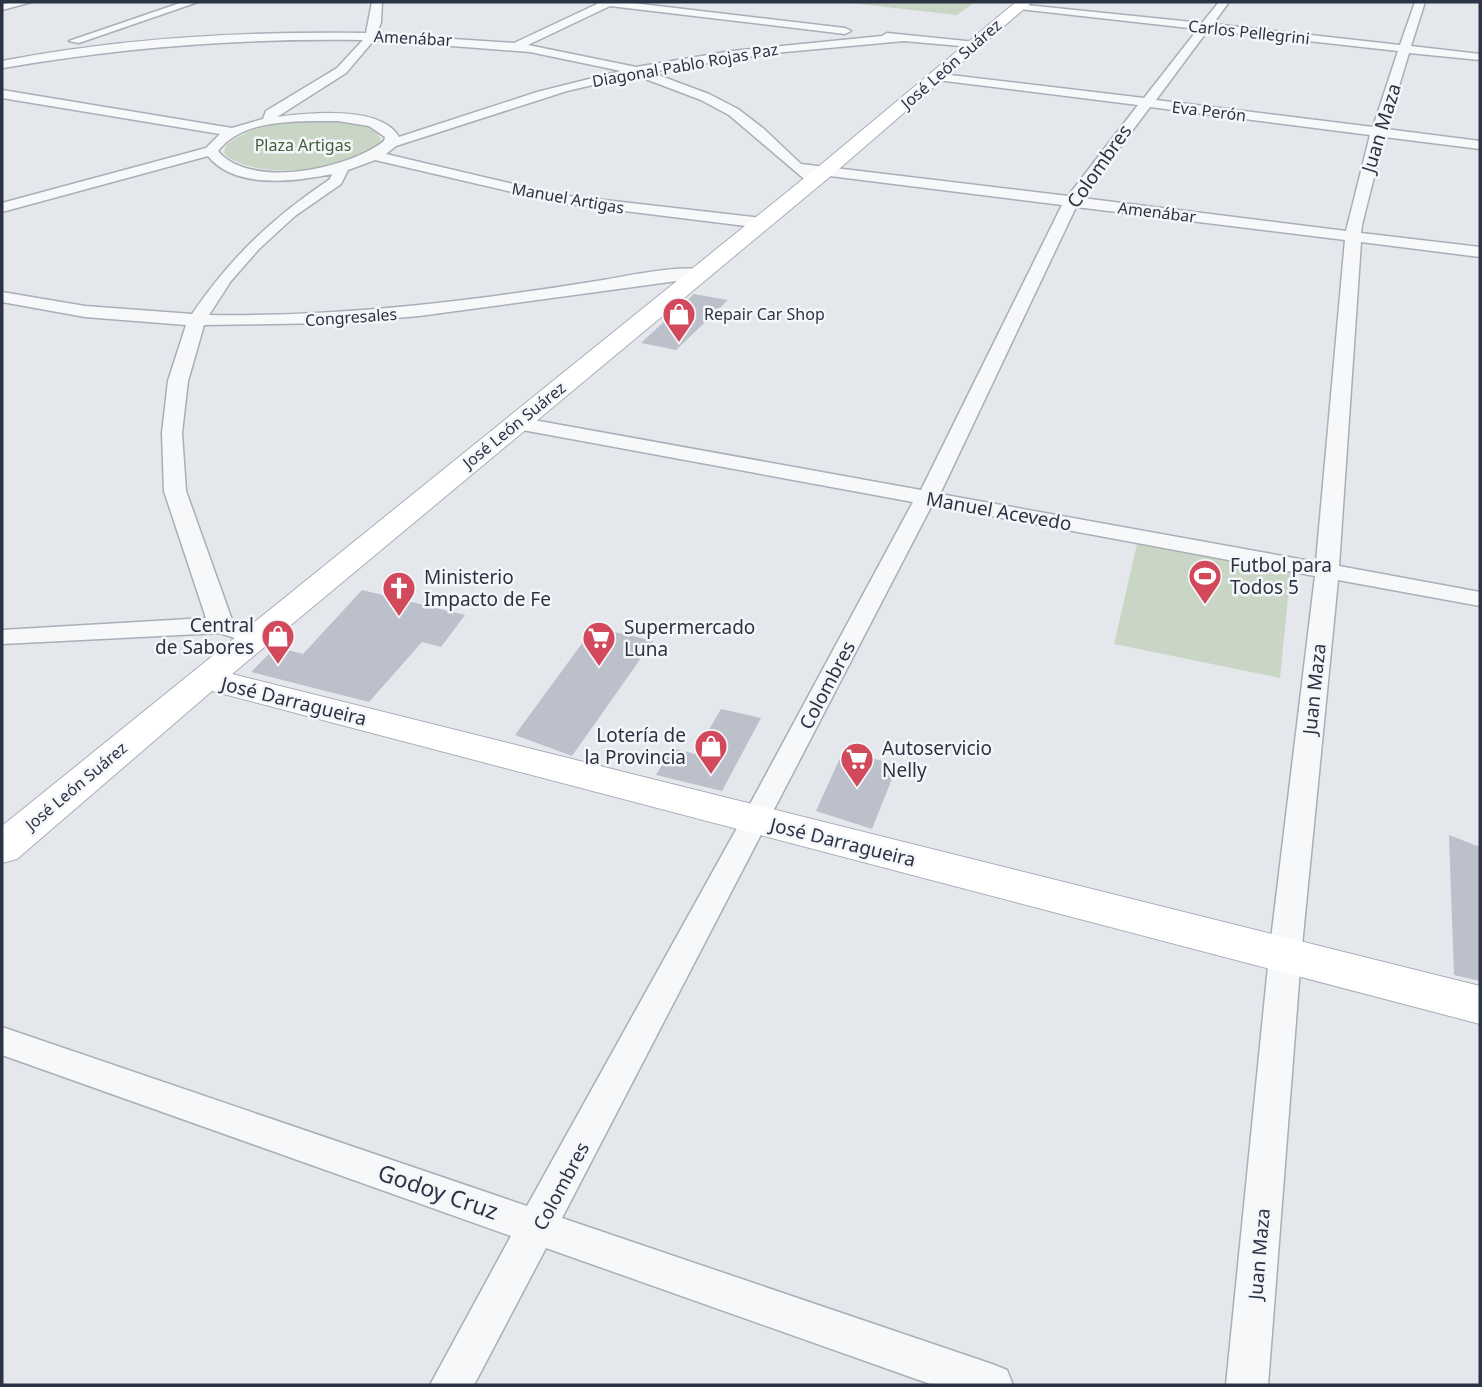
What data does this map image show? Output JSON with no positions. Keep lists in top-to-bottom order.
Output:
{
  "streets": {
    "street": [
      "Carlos Pellegrini",
      "Amenábar",
      "José León Suárez",
      "Diagonal Pablo Rojas Paz",
      "Eva Perón",
      "Juan Maza",
      "Colombres",
      "Manuel Artigas",
      "Congresales",
      "Manuel Acevedo",
      "José Darragueira",
      "Godoy Cruz"
    ]
  },
  "crossings": [
    ["Carlos Pellegrini", "José León Suárez"],
    ["Carlos Pellegrini", "Juan Maza"],
    ["Carlos Pellegrini", "Colombres"],
    ["Amenábar", "José León Suárez"],
    ["Amenábar", "Diagonal Pablo Rojas Paz"],
    ["Amenábar", "Juan Maza"],
    ["Amenábar", "Colombres"],
    ["José León Suárez", "Eva Perón"],
    ["José León Suárez", "Manuel Artigas"],
    ["José León Suárez", "Congresales"],
    ["José León Suárez", "Manuel Acevedo"],
    ["José León Suárez", "José Darragueira"],
    ["Eva Perón", "Juan Maza"],
    ["Eva Perón", "Colombres"],
    ["Juan Maza", "Manuel Acevedo"],
    ["Juan Maza", "José Darragueira"],
    ["Colombres", "Manuel Acevedo"],
    ["Colombres", "José Darragueira"],
    ["Colombres", "Godoy Cruz"]
  ],
  "parks": ["Plaza Artigas"],
  "places": {
    "shop": ["Repair Car Shop", "Central de Sabores", "Lotería de la Provincia"],
    "sports": ["Futbol para Todos 5"],
    "church": ["Ministerio Impacto de Fe"],
    "supermarket": ["Supermercado Luna", "Autoservicio Nelly"]
  }
}
